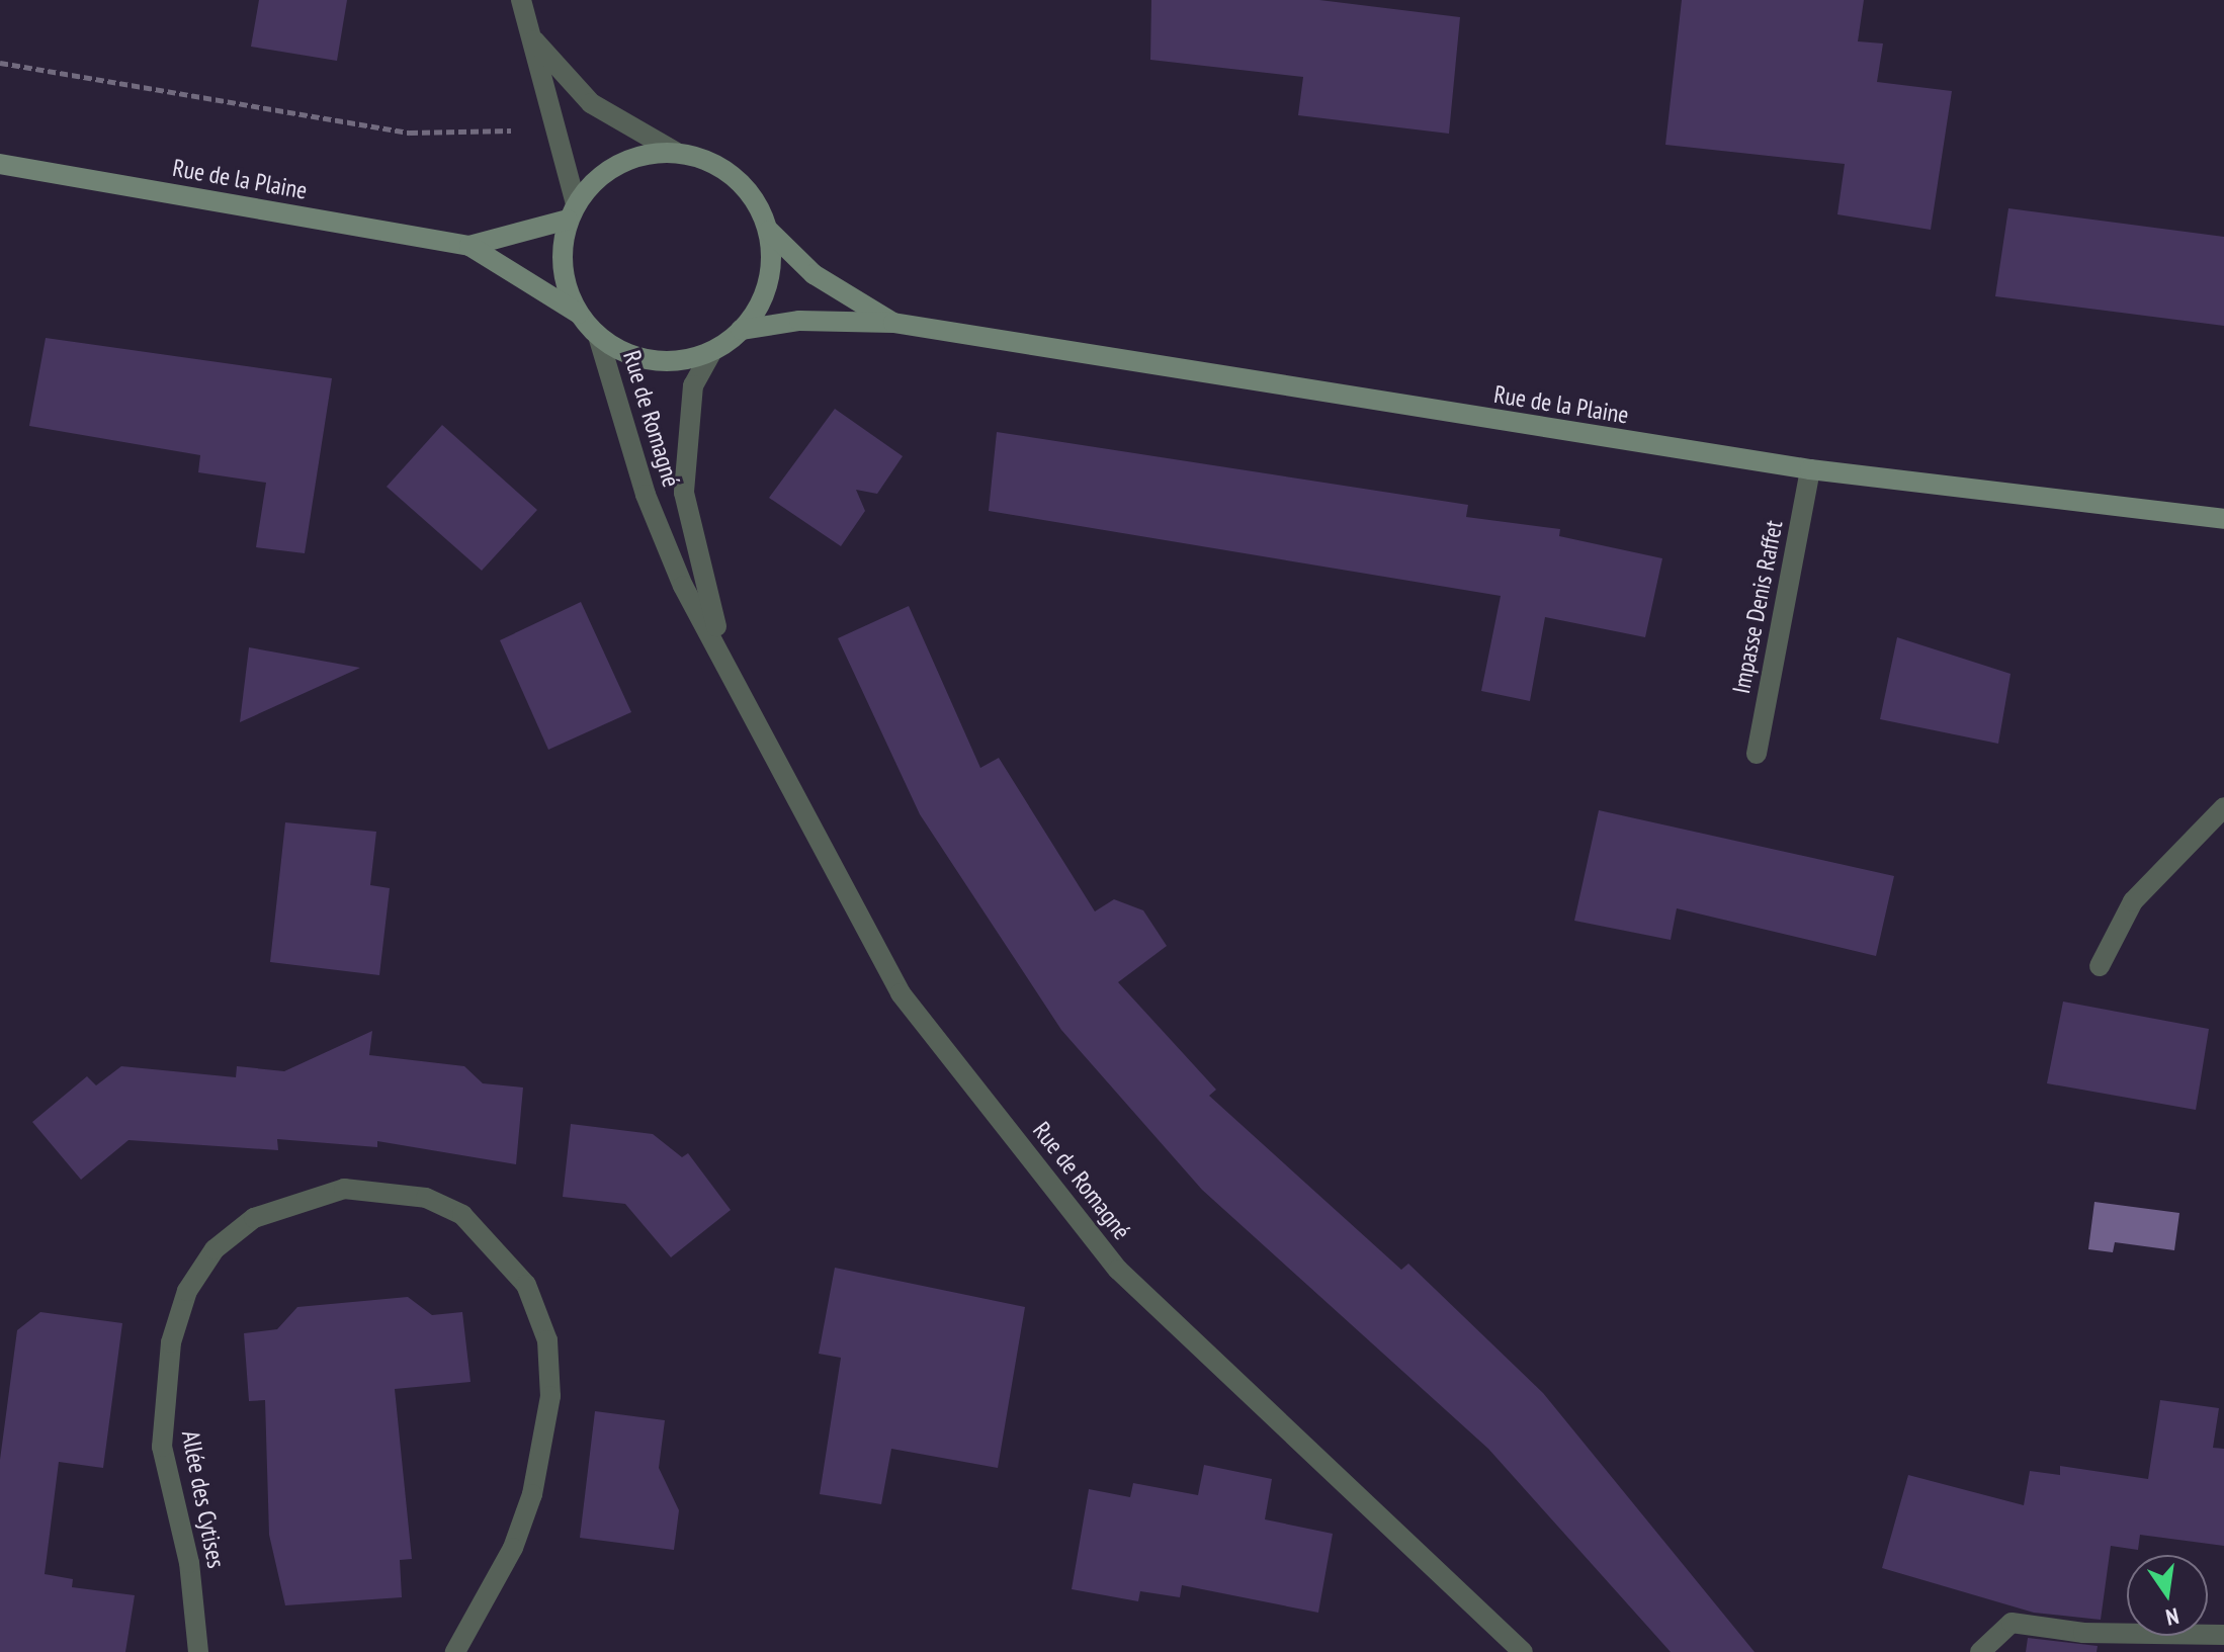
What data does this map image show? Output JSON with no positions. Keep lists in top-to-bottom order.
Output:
{
  "streets": {
    "street": [
      "Rue de la Plaine",
      "Rue de Romagné",
      "Impasse Denis Raffet",
      "Allée des Cytises"
    ]
  },
  "crossings": [
    ["Rue de la Plaine", "Rue de Romagné"],
    ["Rue de la Plaine", "Impasse Denis Raffet"]
  ],
  "north": "bottom"
}
